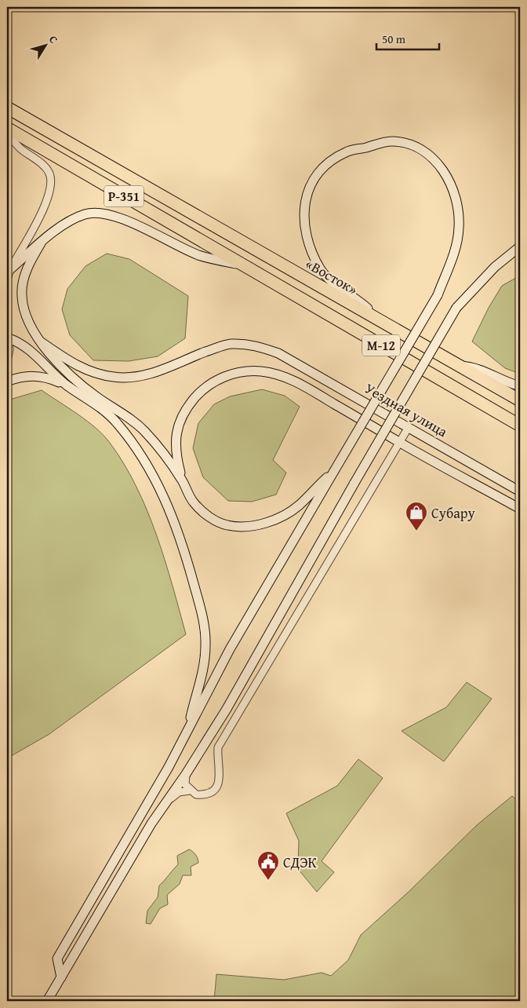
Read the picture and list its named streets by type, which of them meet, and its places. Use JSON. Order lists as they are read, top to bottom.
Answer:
{
  "streets": {
    "highway": ["Р-351", "«Восток»", "М-12"],
    "street": ["Уездная улица"]
  },
  "crossings": [
    ["Р-351", "«Восток»"],
    ["Р-351", "М-12"]
  ],
  "places": {
    "shop": ["Субару"],
    "public building": ["СДЭК"]
  },
  "scale_bar": "50 m",
  "north": "top right"
}
